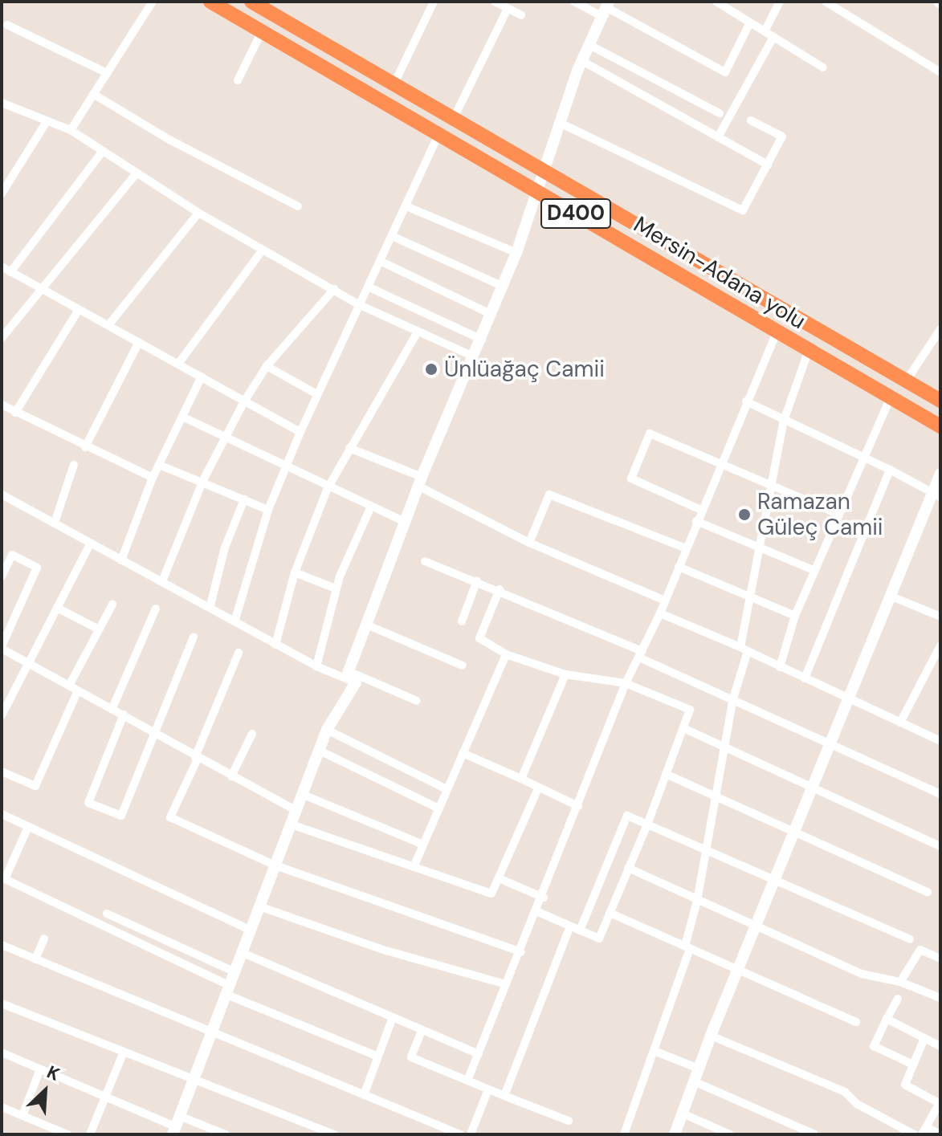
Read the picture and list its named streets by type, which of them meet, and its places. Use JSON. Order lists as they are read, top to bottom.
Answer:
{
  "streets": {
    "highway": ["D400", "Mersin-Adana yolu"]
  },
  "places": ["Ünlüağaç Camii", "Ramazan Güleç Camii"],
  "north": "top right"
}
